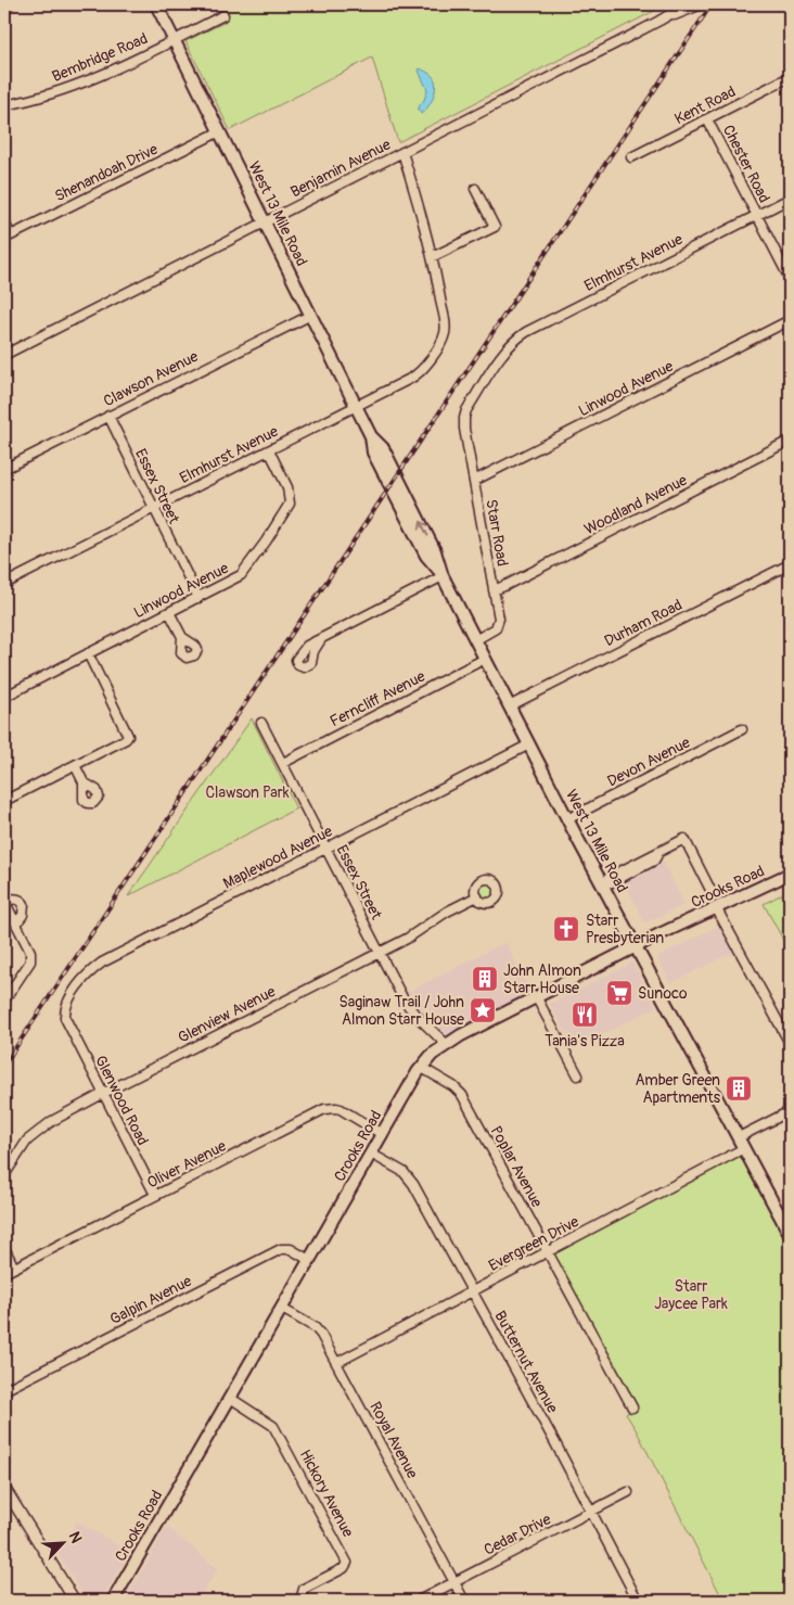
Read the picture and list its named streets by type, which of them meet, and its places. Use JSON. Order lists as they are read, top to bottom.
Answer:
{
  "streets": {
    "main road": ["West 13 Mile Road", "Crooks Road"],
    "street": [
      "Bembridge Road",
      "Kent Road",
      "Chester Road",
      "Benjamin Avenue",
      "Shenandoah Drive",
      "Elmhurst Avenue",
      "Clawson Avenue",
      "Linwood Avenue",
      "Essex Street",
      "Woodland Avenue",
      "Starr Road",
      "Durham Road",
      "Ferncliff Avenue",
      "Devon Avenue",
      "Maplewood Avenue",
      "Glenview Avenue",
      "Glenwood Road",
      "Oliver Avenue",
      "Poplar Avenue",
      "Evergreen Drive",
      "Galpin Avenue",
      "Butternut Avenue",
      "Royal Avenue",
      "Hickory Avenue",
      "Cedar Drive"
    ]
  },
  "crossings": [
    ["Bembridge Road", "West 13 Mile Road"],
    ["Kent Road", "Chester Road"],
    ["Chester Road", "Elmhurst Avenue"],
    ["Benjamin Avenue", "West 13 Mile Road"],
    ["Shenandoah Drive", "West 13 Mile Road"],
    ["West 13 Mile Road", "Elmhurst Avenue"],
    ["West 13 Mile Road", "Clawson Avenue"],
    ["West 13 Mile Road", "Starr Road"],
    ["West 13 Mile Road", "Durham Road"],
    ["West 13 Mile Road", "Ferncliff Avenue"],
    ["West 13 Mile Road", "Devon Avenue"],
    ["West 13 Mile Road", "Maplewood Avenue"],
    ["West 13 Mile Road", "Crooks Road"],
    ["West 13 Mile Road", "Evergreen Drive"],
    ["Elmhurst Avenue", "Linwood Avenue"],
    ["Elmhurst Avenue", "Essex Street"],
    ["Elmhurst Avenue", "Starr Road"],
    ["Clawson Avenue", "Essex Street"],
    ["Linwood Avenue", "Essex Street"],
    ["Linwood Avenue", "Starr Road"],
    ["Essex Street", "Ferncliff Avenue"],
    ["Essex Street", "Maplewood Avenue"],
    ["Essex Street", "Crooks Road"],
    ["Essex Street", "Glenview Avenue"],
    ["Woodland Avenue", "Starr Road"],
    ["Maplewood Avenue", "Glenwood Road"],
    ["Crooks Road", "Oliver Avenue"],
    ["Crooks Road", "Poplar Avenue"],
    ["Crooks Road", "Galpin Avenue"],
    ["Crooks Road", "Butternut Avenue"],
    ["Crooks Road", "Royal Avenue"],
    ["Crooks Road", "Hickory Avenue"],
    ["Glenview Avenue", "Glenwood Road"],
    ["Glenwood Road", "Oliver Avenue"],
    ["Poplar Avenue", "Evergreen Drive"],
    ["Evergreen Drive", "Butternut Avenue"],
    ["Evergreen Drive", "Royal Avenue"],
    ["Butternut Avenue", "Cedar Drive"],
    ["Royal Avenue", "Cedar Drive"]
  ],
  "parks": ["Clawson Park", "Starr Jaycee Park"],
  "places": {
    "church": ["Starr Presbyterian"],
    "building": ["John Almon Starr House", "Amber Green Apartments"],
    "supermarket": ["Sunoco"],
    "place": ["Saginaw Trail / John Almon Starr House"],
    "restaurant": ["Tania's Pizza"]
  },
  "north": "top right"
}
